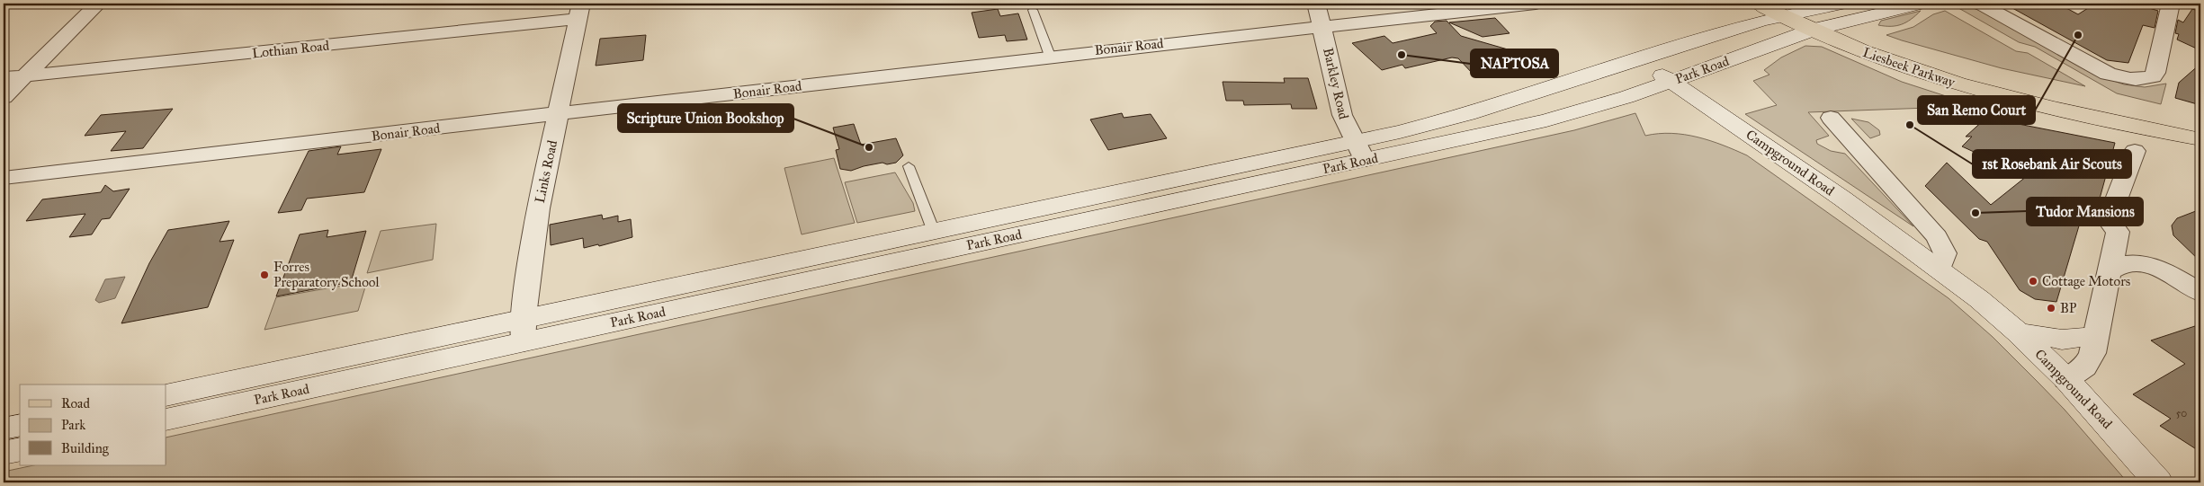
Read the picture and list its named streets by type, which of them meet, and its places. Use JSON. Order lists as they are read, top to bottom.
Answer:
{
  "streets": {
    "main road": ["Liesbeek Parkway", "Park Road", "Campground Road"],
    "street": [
      "Bonair Road",
      "Lothian Road",
      "Barkley Road",
      "Links Road"
    ]
  },
  "crossings": [
    ["Bonair Road", "Barkley Road"],
    ["Bonair Road", "Links Road"],
    ["Lothian Road", "Links Road"],
    ["Liesbeek Parkway", "Park Road"],
    ["Park Road", "Barkley Road"],
    ["Park Road", "Campground Road"],
    ["Park Road", "Links Road"]
  ],
  "places": [
    "San Remo Court",
    "NAPTOSA",
    "1st Rosebank Air Scouts",
    "Scripture Union Bookshop",
    "Tudor Mansions",
    "Forres Preparatory School",
    "Cottage Motors",
    "BP"
  ],
  "house_numbers": ["50"],
  "legend": ["Road", "Park", "Building"]
}
